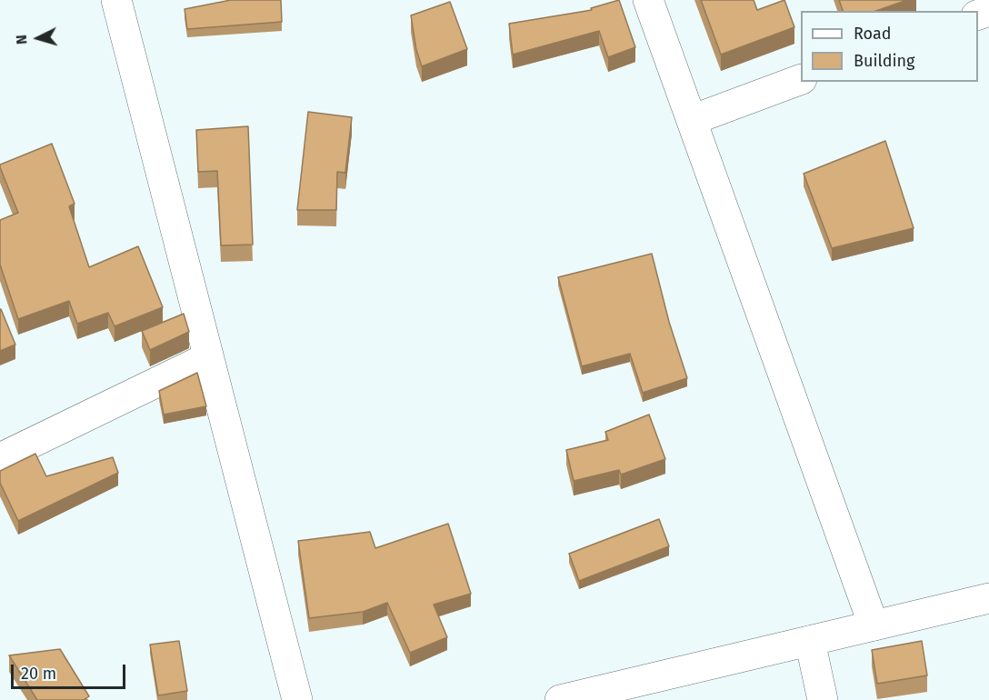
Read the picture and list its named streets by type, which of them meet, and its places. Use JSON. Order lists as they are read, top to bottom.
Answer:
{
  "legend": ["Road", "Building"],
  "scale_bar": "20 m",
  "north": "left"
}
